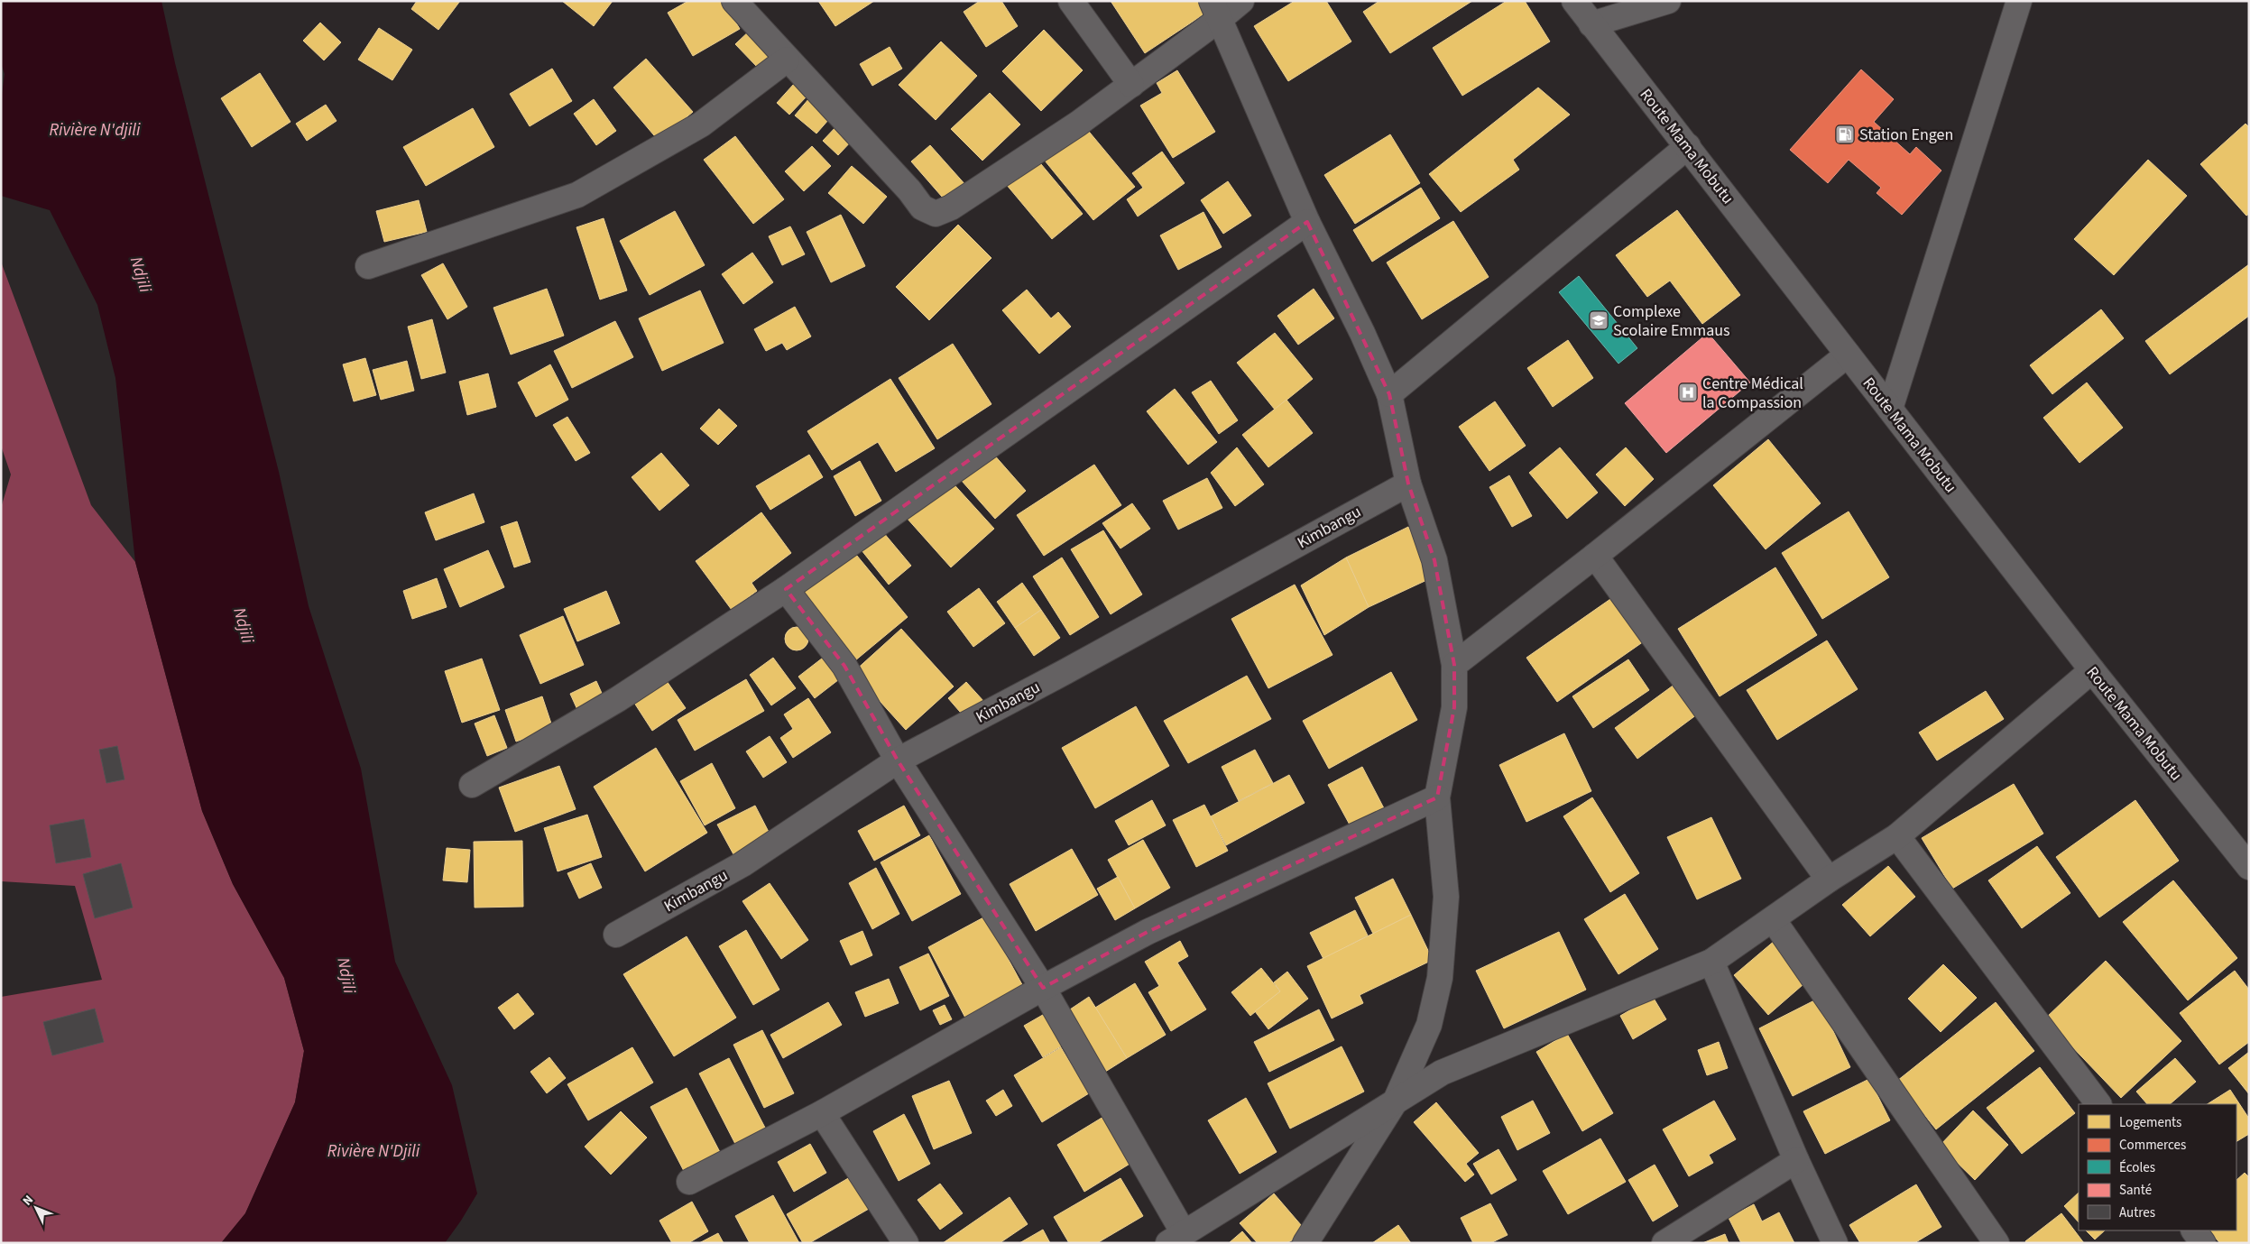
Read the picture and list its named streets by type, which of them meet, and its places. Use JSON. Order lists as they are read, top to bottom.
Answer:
{
  "streets": {
    "street": ["Route Mama Mobutu", "Kimbangu"]
  },
  "water": ["Rivière N'djili", "Ndjili", "Rivière N'Djili"],
  "places": {
    "fuel station": ["Station Engen"],
    "school or university": ["Complexe Scolaire Emmaus"],
    "hospital": ["Centre Médical la Compassion"]
  },
  "legend": [
    "Logements",
    "Commerces",
    "Écoles",
    "Santé",
    "Autres"
  ],
  "north": "top left"
}
